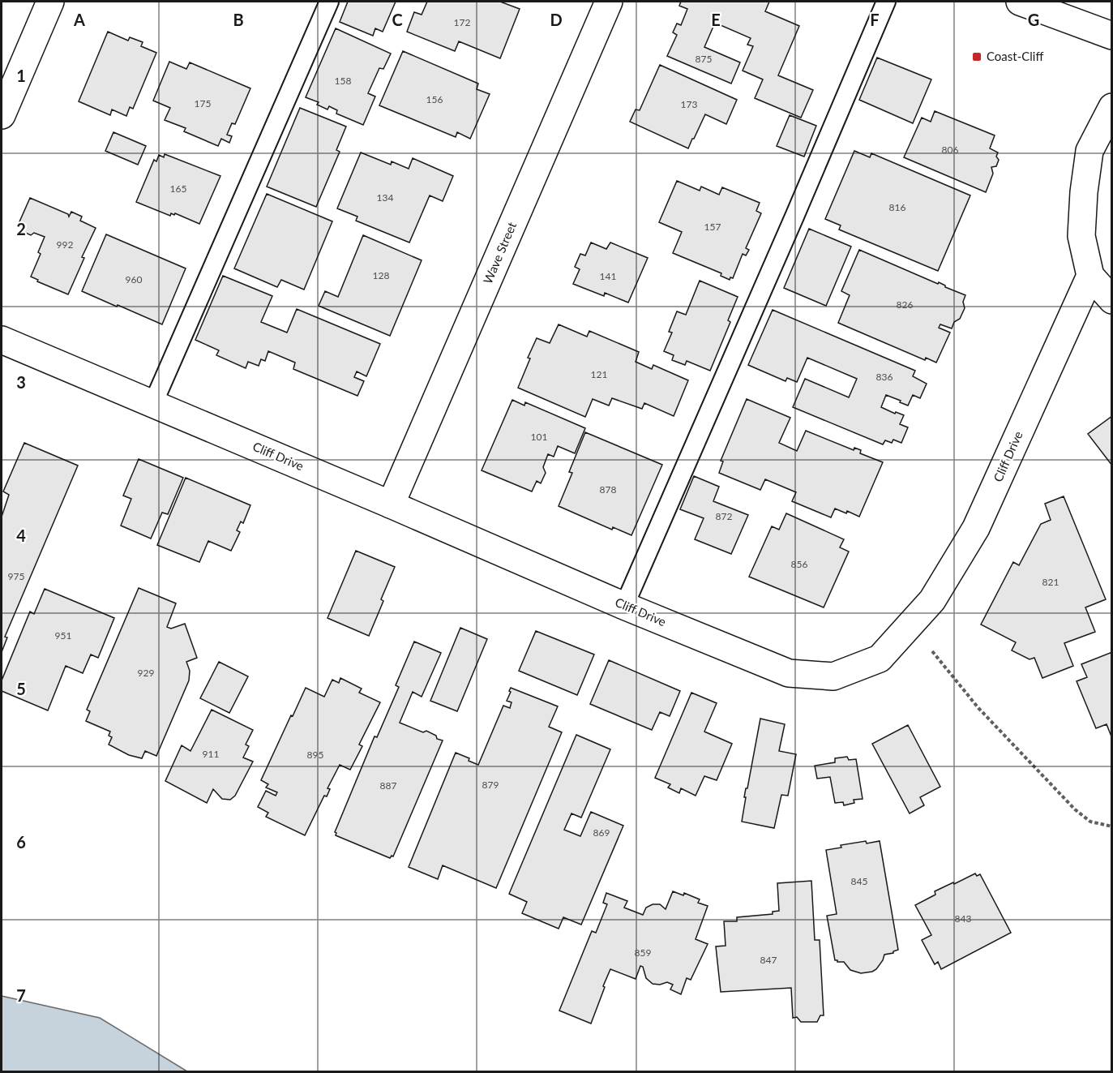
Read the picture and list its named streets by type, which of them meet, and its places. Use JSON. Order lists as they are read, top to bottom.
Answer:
{
  "streets": {
    "main road": ["Wave Street", "Cliff Drive"]
  },
  "crossings": [
    ["Wave Street", "Cliff Drive"]
  ],
  "places": {
    "transit": ["Coast-Cliff"]
  },
  "house_numbers": [
    "172",
    "875",
    "158",
    "156",
    "175",
    "173",
    "806",
    "165",
    "134",
    "816",
    "157",
    "992",
    "128",
    "141",
    "960",
    "826",
    "121",
    "836",
    "101",
    "878",
    "872",
    "856",
    "975",
    "821",
    "951",
    "929",
    "911",
    "895",
    "879",
    "887",
    "869",
    "845",
    "843",
    "859",
    "847"
  ],
  "grid": {
    "columns": [
      "A",
      "B",
      "C",
      "D",
      "E",
      "F",
      "G"
    ],
    "rows": [
      "1",
      "2",
      "3",
      "4",
      "5",
      "6",
      "7"
    ]
  }
}
